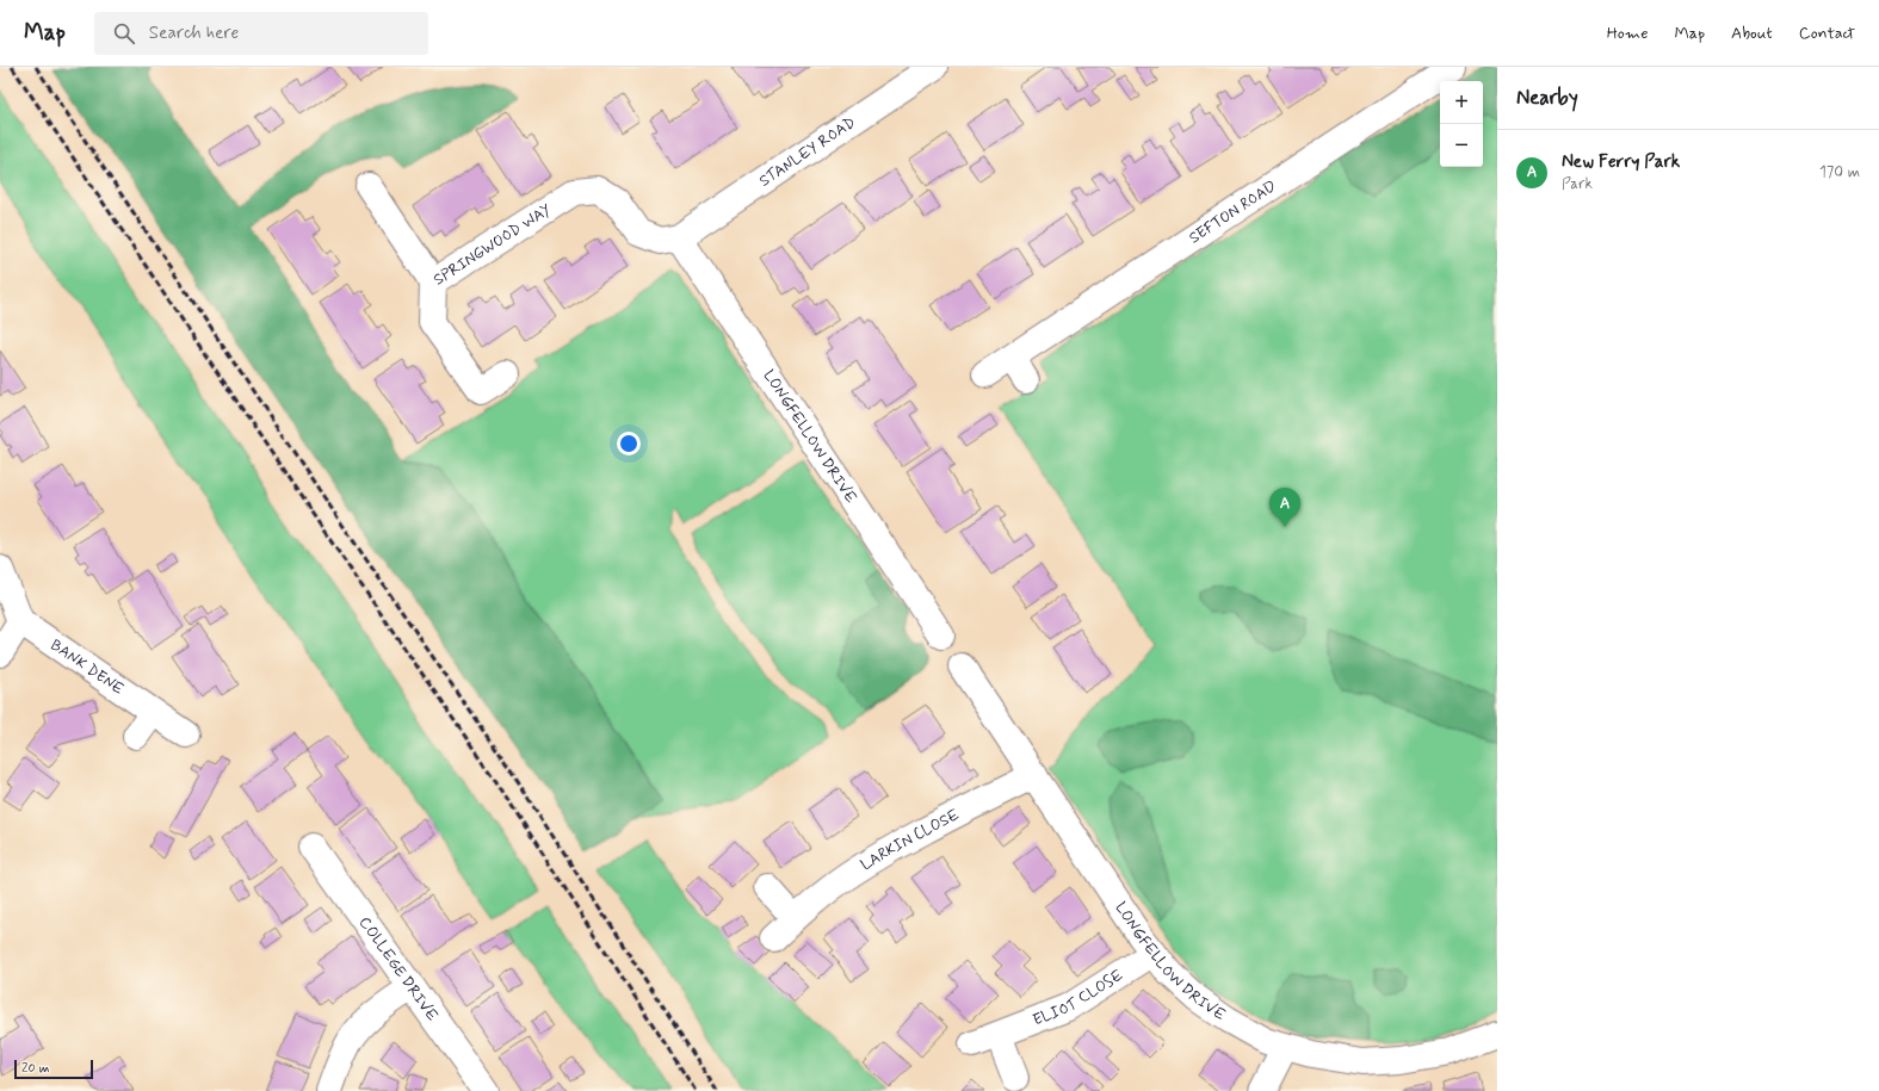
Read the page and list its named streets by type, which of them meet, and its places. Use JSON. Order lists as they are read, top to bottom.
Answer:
{
  "streets": {
    "street": [
      "STANLEY ROAD",
      "SEFTON ROAD",
      "SPRINGWOOD WAY",
      "LONGFELLOW DRIVE",
      "BANK DENE",
      "LARKIN CLOSE",
      "COLLEGE DRIVE",
      "ELIOT CLOSE"
    ]
  },
  "crossings": [
    ["STANLEY ROAD", "SPRINGWOOD WAY"],
    ["STANLEY ROAD", "LONGFELLOW DRIVE"],
    ["SPRINGWOOD WAY", "LONGFELLOW DRIVE"],
    ["LONGFELLOW DRIVE", "LARKIN CLOSE"],
    ["LONGFELLOW DRIVE", "ELIOT CLOSE"]
  ],
  "scale_bar": "20 m",
  "page": {
    "header": "Map",
    "search": "Search here",
    "nav": [
      "Home",
      "Map",
      "About",
      "Contact"
    ],
    "heading": "Nearby",
    "map_buttons": ["+", "−"],
    "list": [
      {
        "mark": "A",
        "name": "New Ferry Park",
        "note": "Park",
        "value": "170 m"
      }
    ],
    "pins": "A",
    "scale": "20 m"
  }
}
